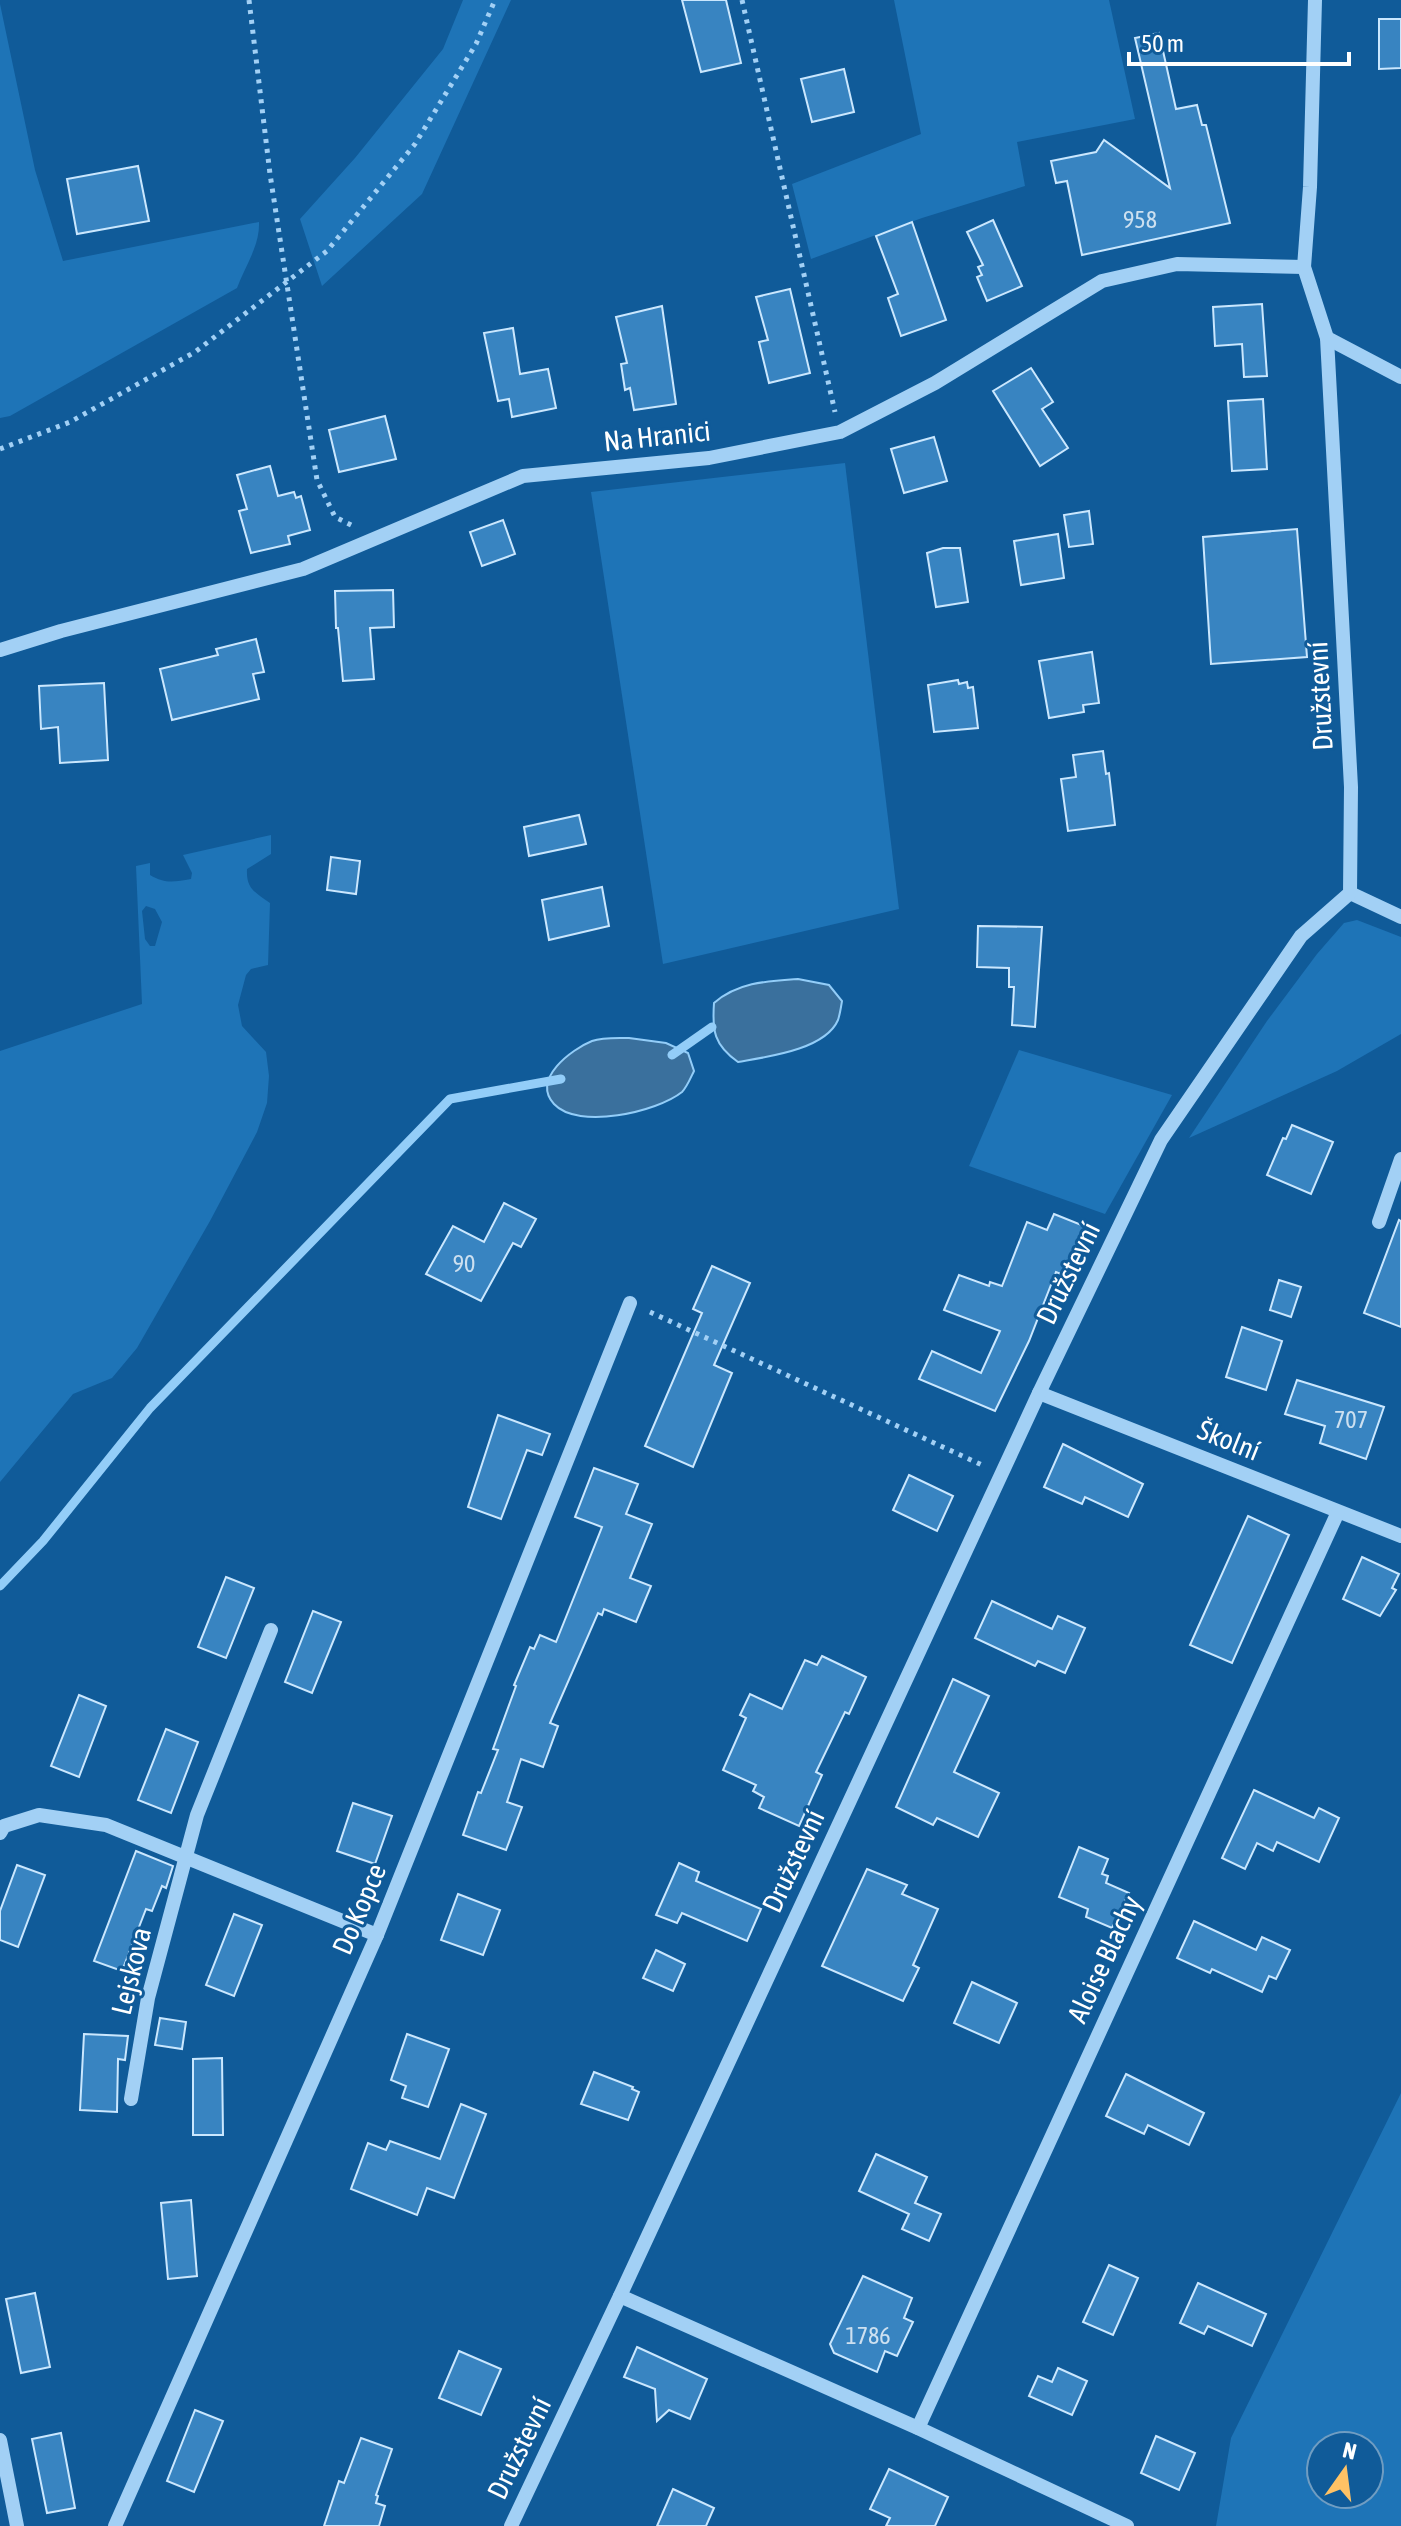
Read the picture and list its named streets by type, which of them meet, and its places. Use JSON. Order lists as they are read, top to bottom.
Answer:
{
  "streets": {
    "street": [
      "Na Hranici",
      "Družstevní",
      "Školní",
      "Do Kopce",
      "Aloise Blachy",
      "Lejskova"
    ]
  },
  "crossings": [
    ["Na Hranici", "Družstevní"],
    ["Družstevní", "Školní"],
    ["Školní", "Aloise Blachy"]
  ],
  "house_numbers": [
    "958",
    "90",
    "707",
    "1786"
  ],
  "scale_bar": "50 m",
  "north": "top"
}
